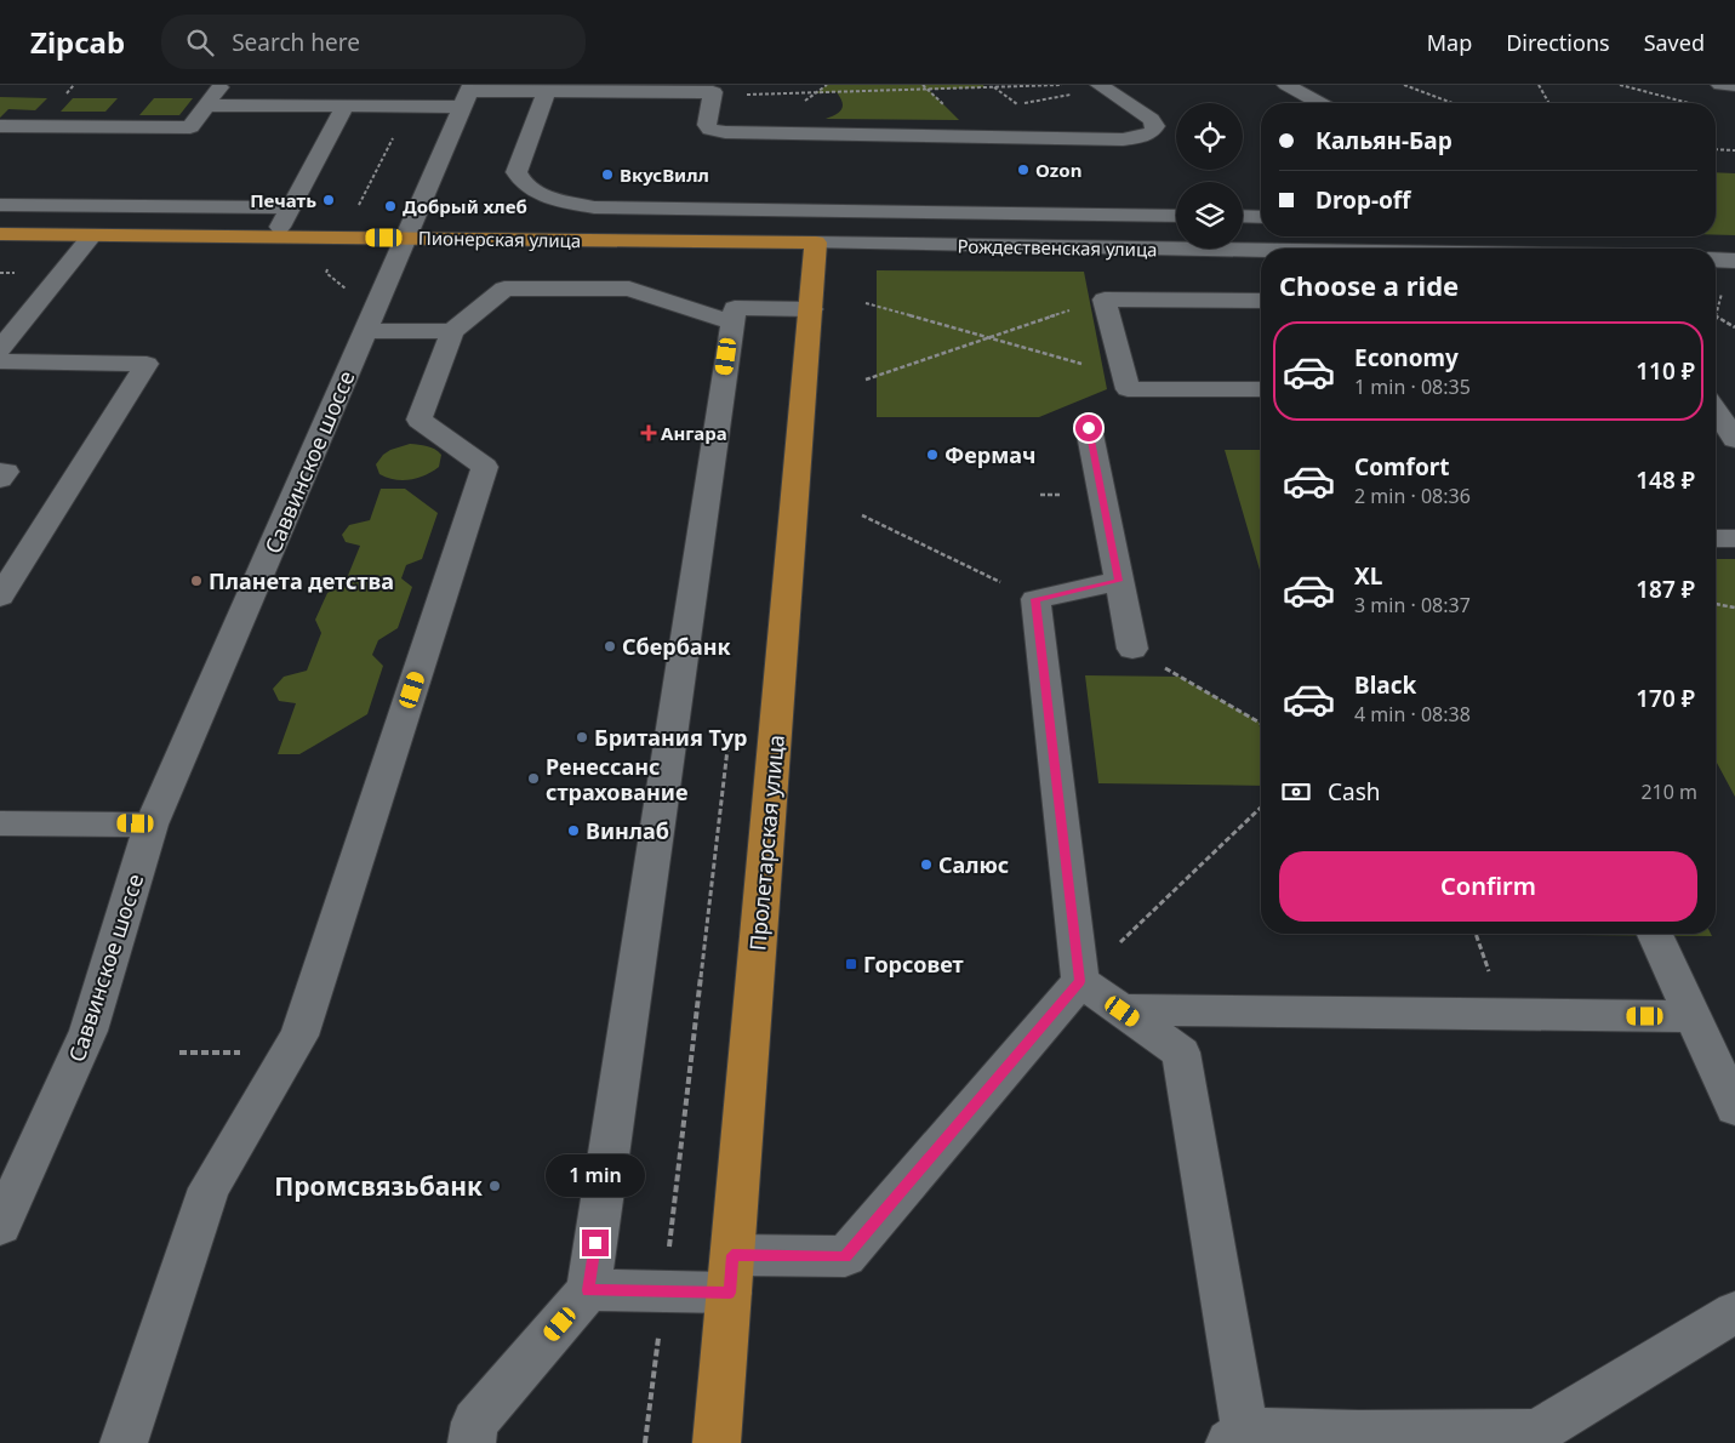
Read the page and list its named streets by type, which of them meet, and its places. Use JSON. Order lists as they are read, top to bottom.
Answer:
{
  "streets": {
    "main road": ["Пионерская улица", "Пролетарская улица"],
    "street": ["Рождественская улица", "Саввинское шоссе"]
  },
  "crossings": [
    ["Пионерская улица", "Рождественская улица"],
    ["Пионерская улица", "Саввинское шоссе"],
    ["Пионерская улица", "Пролетарская улица"],
    ["Рождественская улица", "Пролетарская улица"]
  ],
  "places": {
    "other": [
      "Ozon",
      "ВкусВилл",
      "Печать",
      "Добрый хлеб",
      "Фермач",
      "Планета детства",
      "Сбербанк",
      "Британия Тур",
      "Ренессанс страхование",
      "Винлаб",
      "Салюс",
      "Промсвязьбанк"
    ],
    "health": ["Ангара"],
    "transit": ["Горсовет"]
  },
  "page": {
    "header": "Zipcab",
    "search": "Search here",
    "nav": ["Map", "Directions", "Saved"],
    "banner": ["Кальян-Бар", "Drop-off"],
    "heading": "Choose a ride",
    "list": [
      {
        "name": "Economy",
        "note": "1 min · 08:35",
        "value": "110 ₽"
      },
      {
        "name": "Comfort",
        "note": "2 min · 08:36",
        "value": "148 ₽"
      },
      {
        "name": "XL",
        "note": "3 min · 08:37",
        "value": "187 ₽"
      },
      {
        "name": "Black",
        "note": "4 min · 08:38",
        "value": "170 ₽"
      }
    ],
    "pay": ["Cash", "210 m"],
    "buttons": "Confirm",
    "bubble": "1 min"
  }
}
